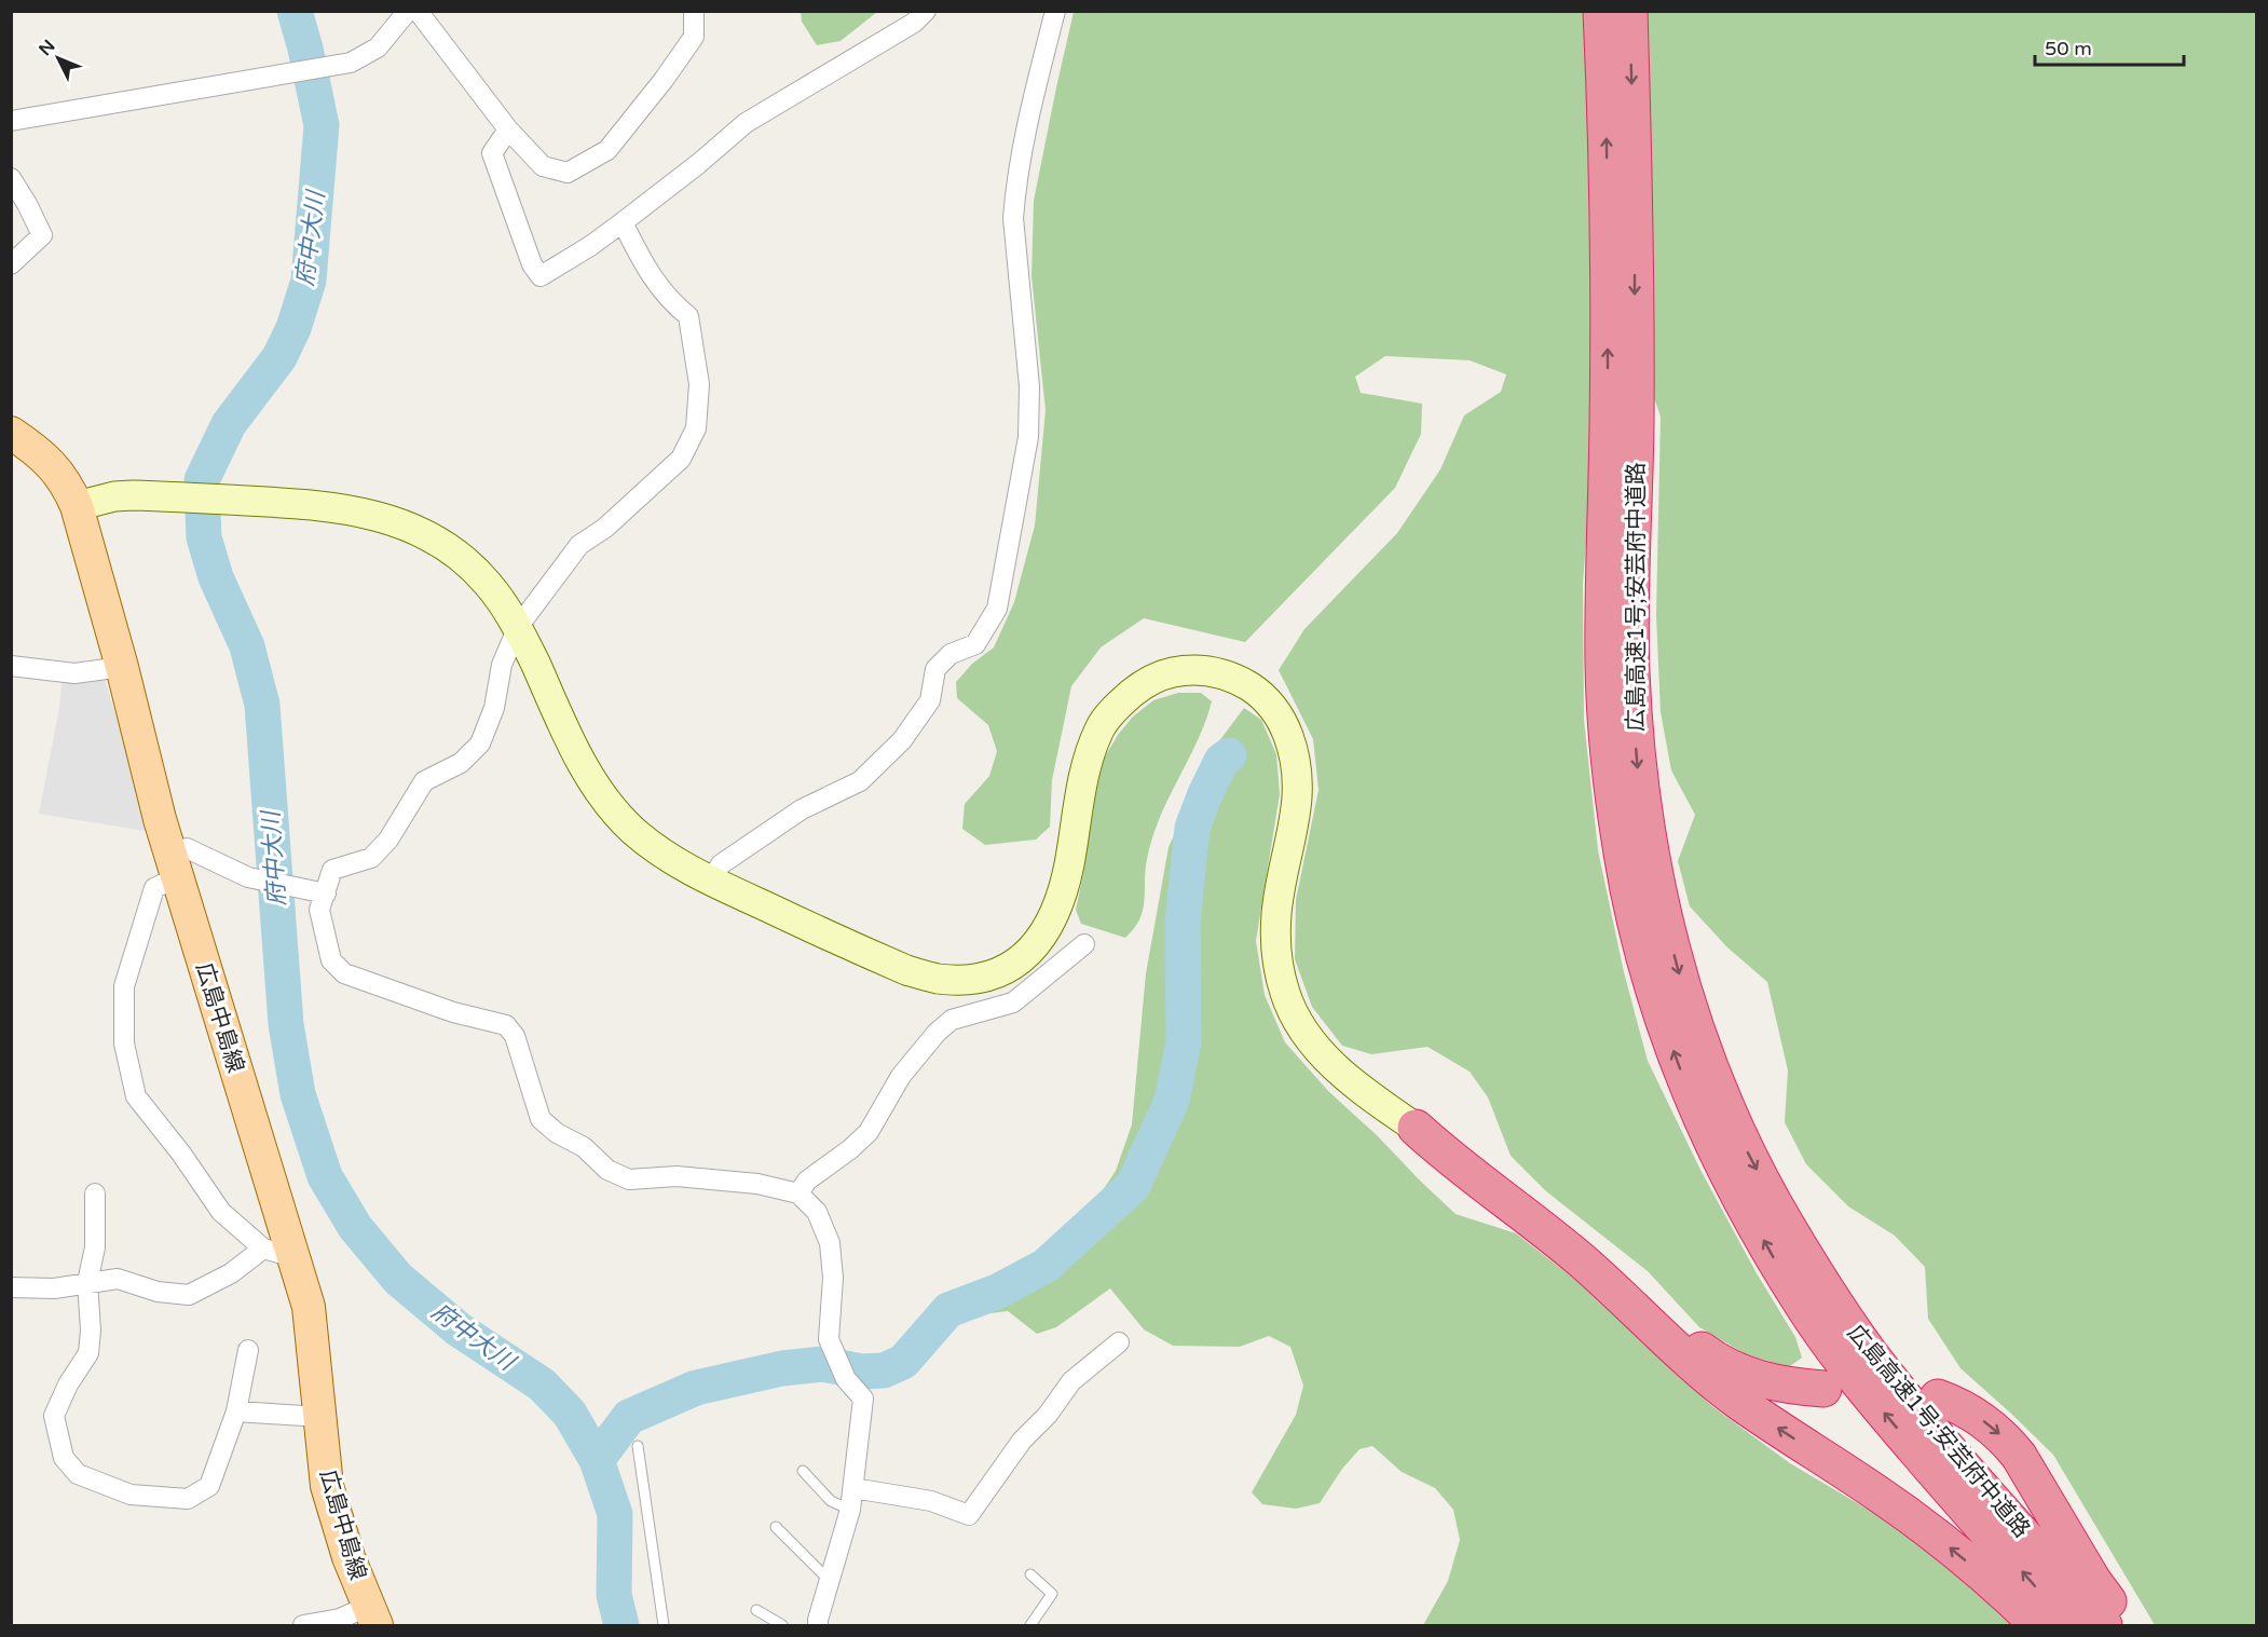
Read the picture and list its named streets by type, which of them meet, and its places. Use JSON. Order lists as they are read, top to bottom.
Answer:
{
  "streets": {
    "highway": ["広島高速1号;安芸府中道路"],
    "main road": ["広島中島線"]
  },
  "water": ["府中大川"],
  "scale_bar": "50 m",
  "north": "top left"
}
